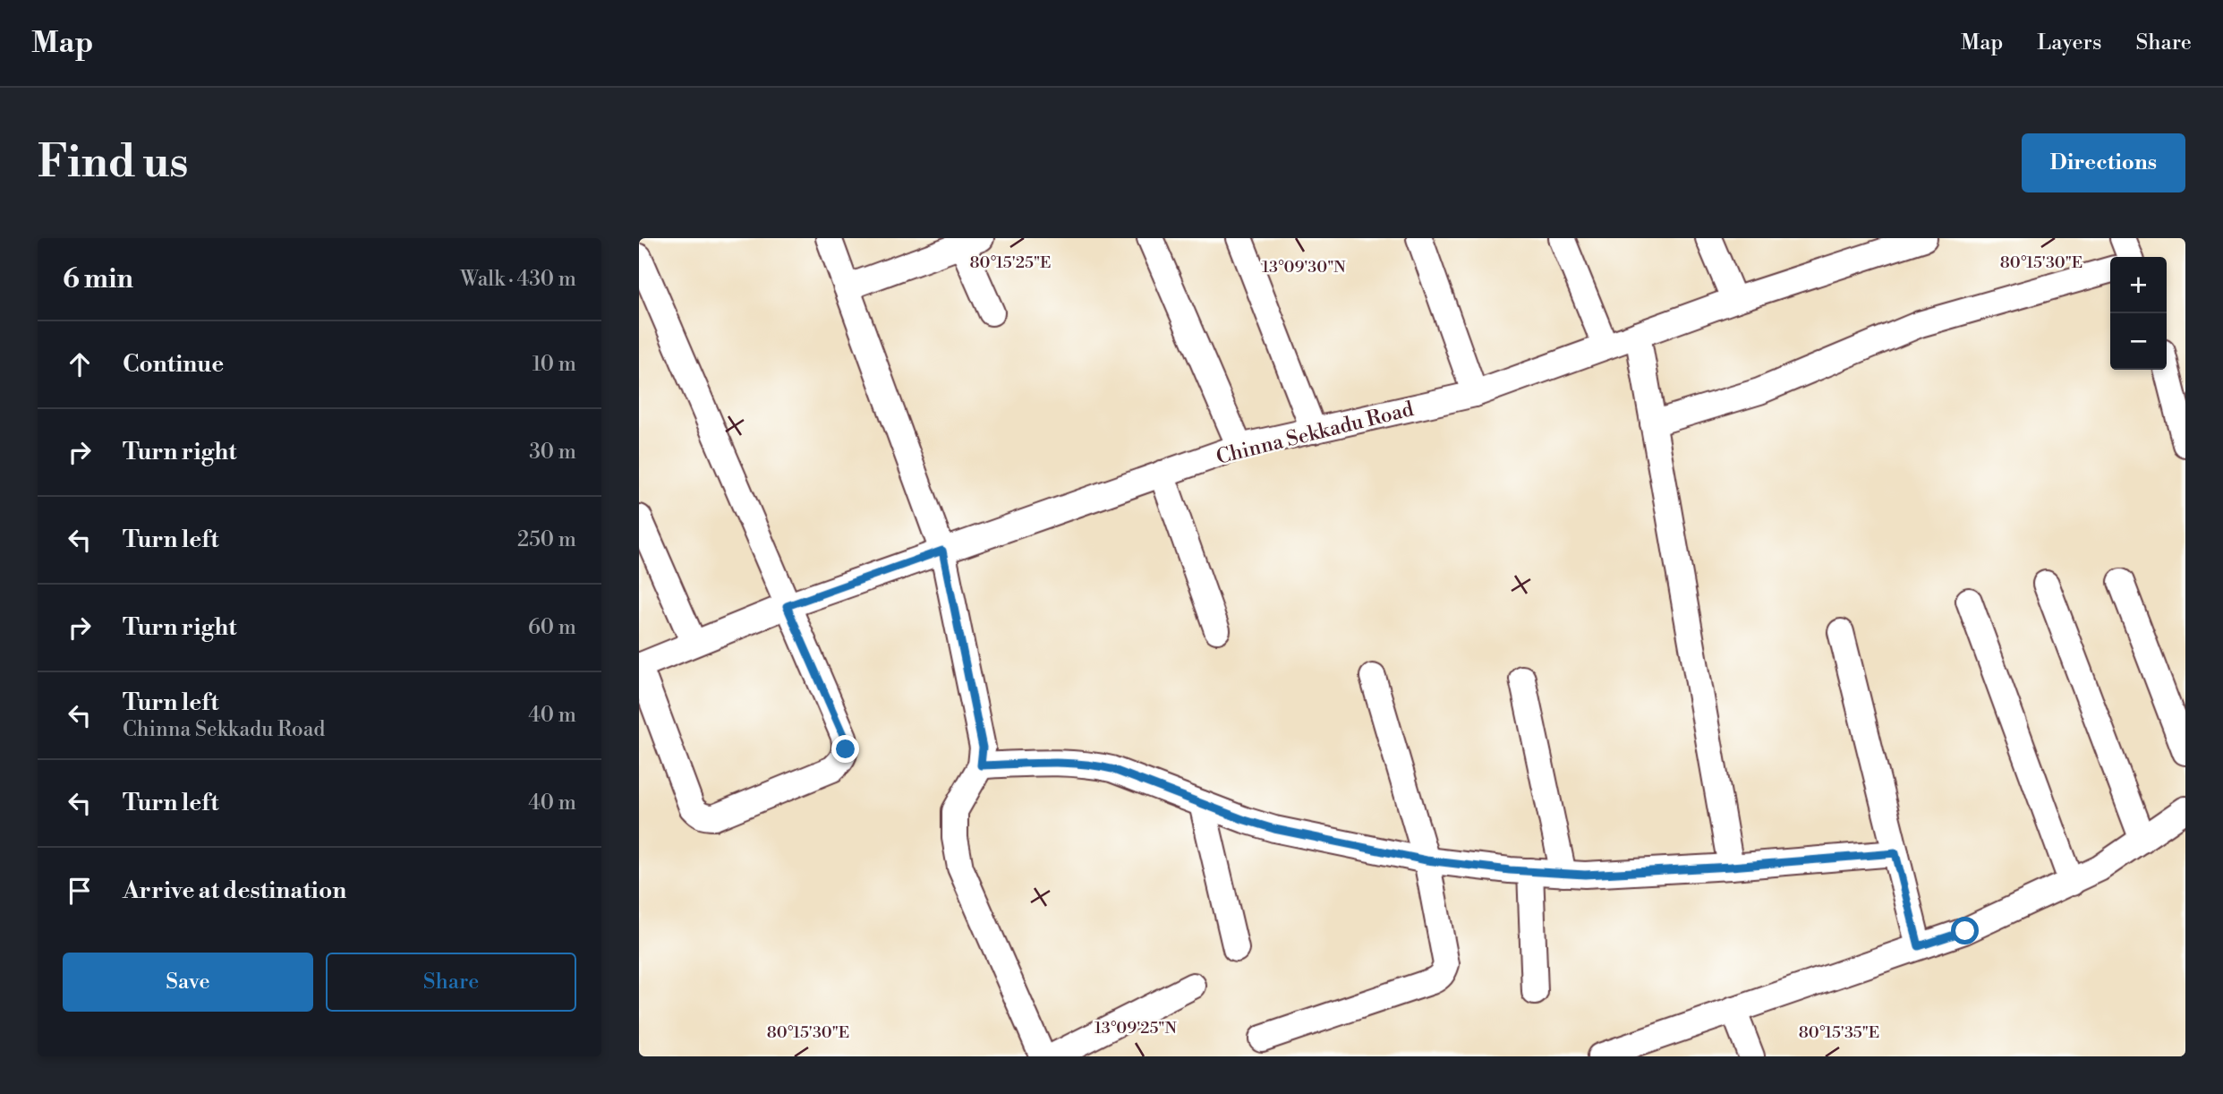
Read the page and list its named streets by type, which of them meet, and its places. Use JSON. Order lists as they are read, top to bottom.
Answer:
{
  "streets": {
    "street": ["Chinna Sekkadu Road"]
  },
  "page": {
    "header": "Map",
    "nav": ["Map", "Layers", "Share"],
    "buttons": [
      "Directions",
      ["Save", "Share"]
    ],
    "title": "Find us",
    "heading": ["6 min", "Walk · 430 m"],
    "map_buttons": ["+", "−"],
    "list": [
      ["Continue", "10 m"],
      ["Turn right", "30 m"],
      ["Turn left", "250 m"],
      ["Turn right", "60 m"],
      ["Turn left", "Chinna Sekkadu Road", "40 m"],
      ["Turn left", "40 m"],
      "Arrive at destination"
    ]
  },
  "coordinates": [
    "80°15'25\"E",
    "80°15'30\"E",
    "13°09'30\"N",
    "13°09'25\"N",
    "80°15'35\"E"
  ]
}
